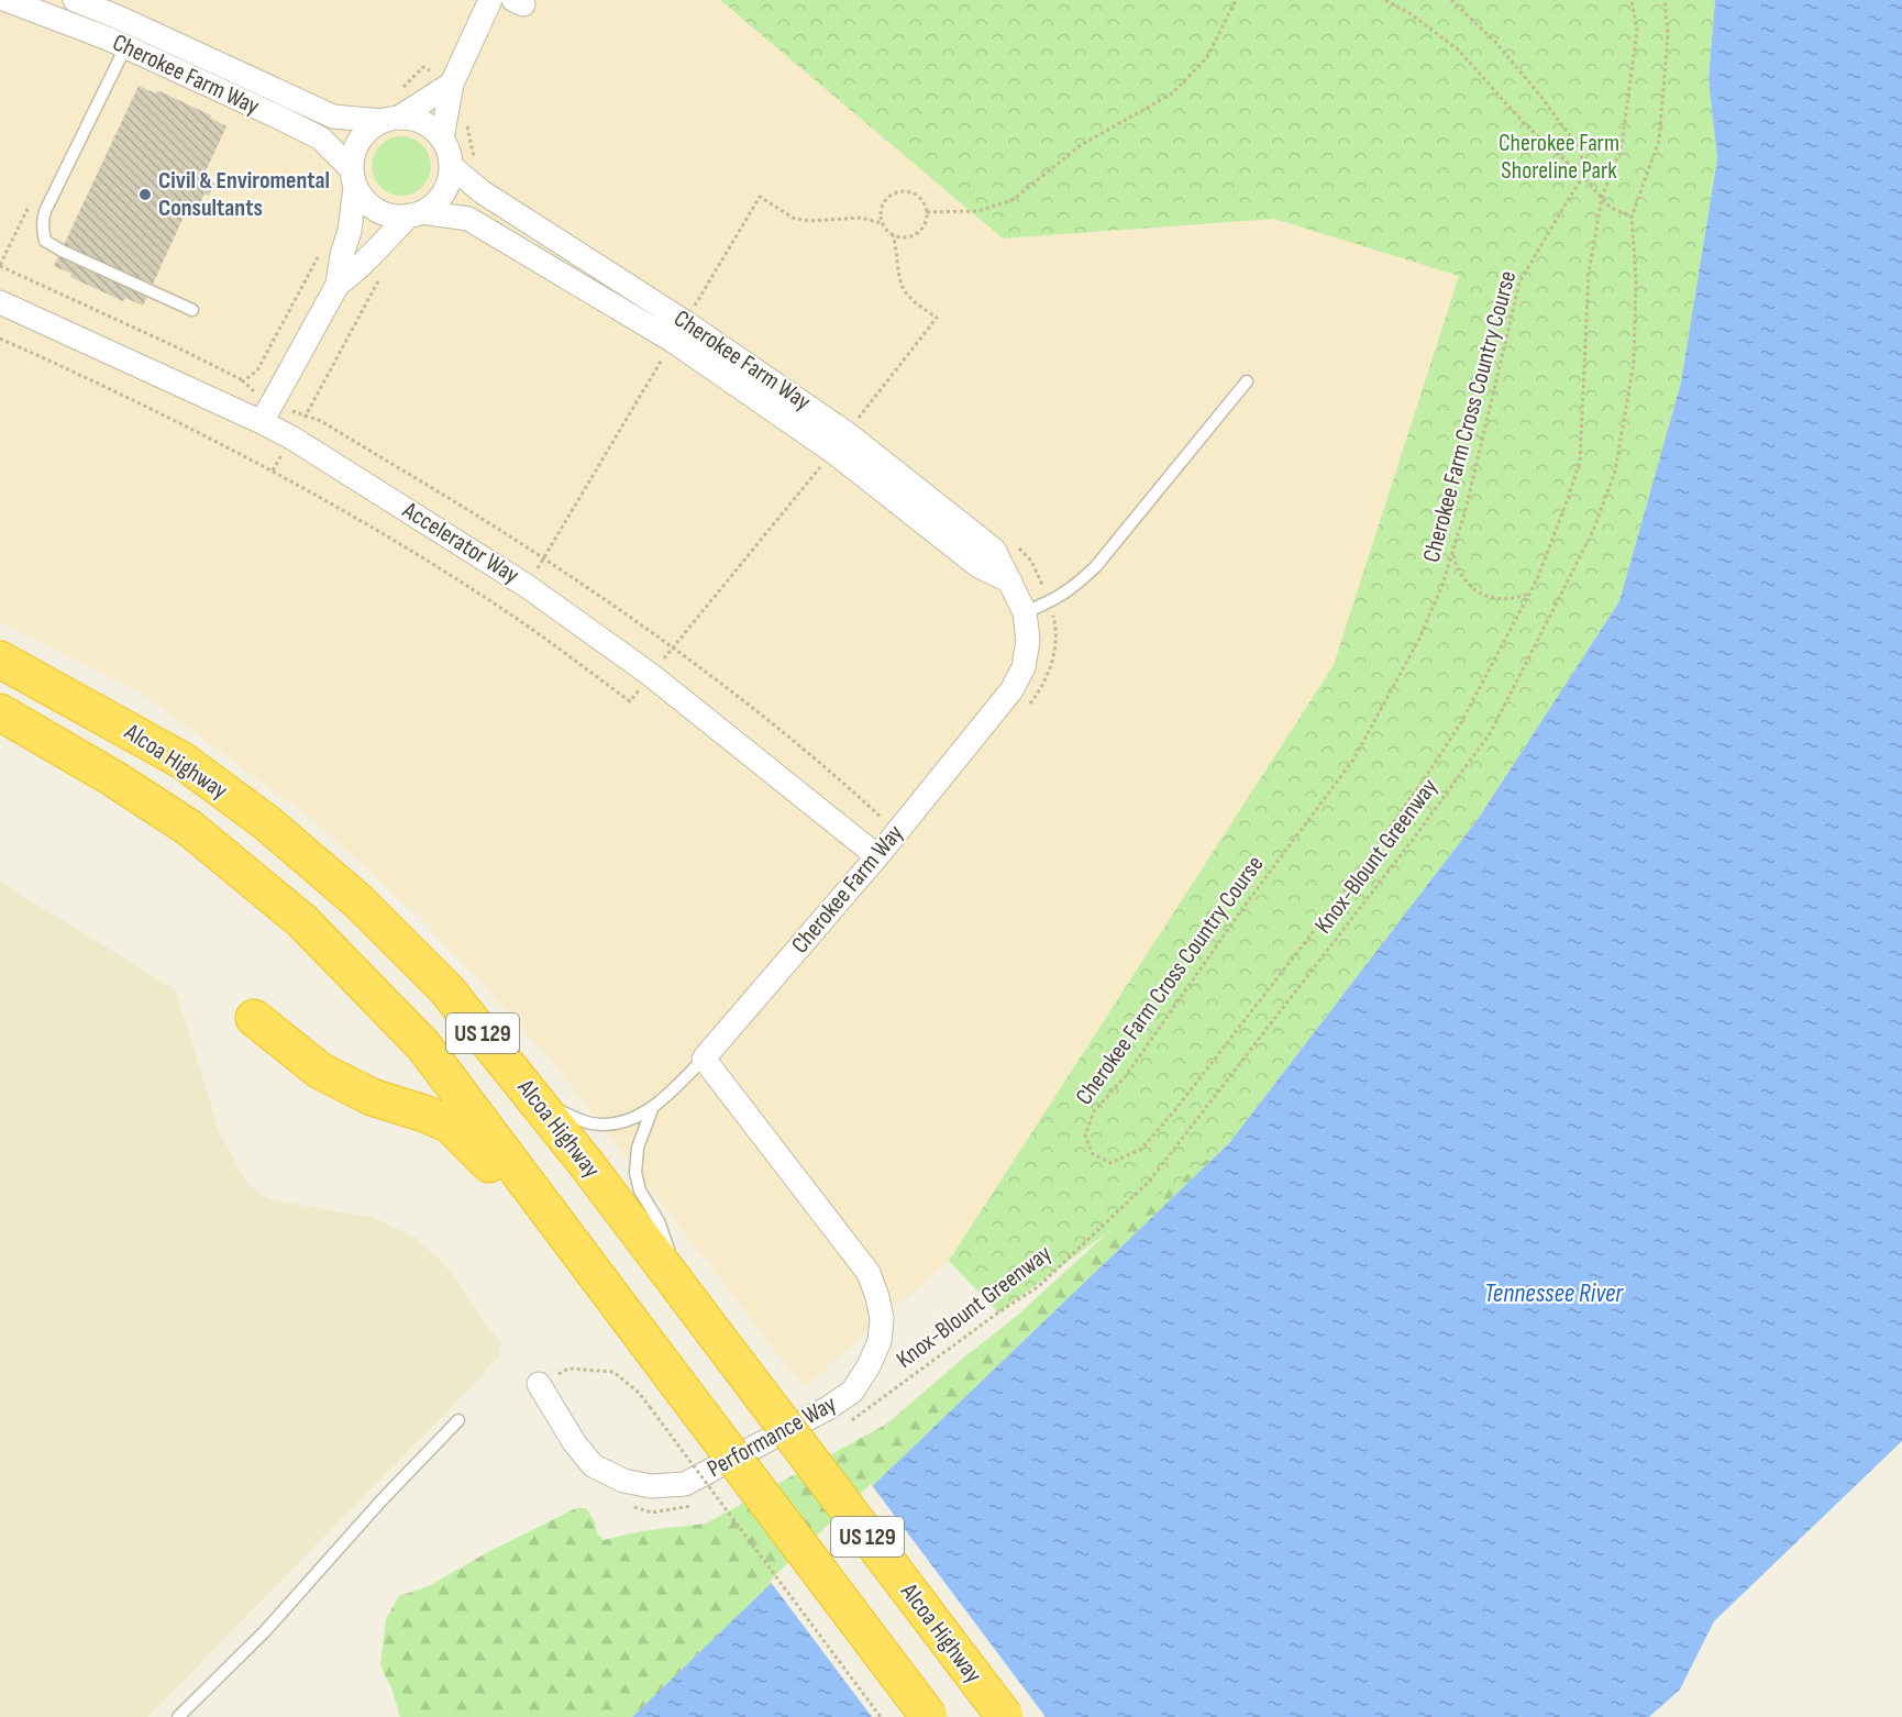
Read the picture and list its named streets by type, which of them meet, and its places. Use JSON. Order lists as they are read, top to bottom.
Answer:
{
  "streets": {
    "highway": ["Alcoa Highway", "US 129"],
    "street": ["Cherokee Farm Way", "Accelerator Way", "Performance Way"],
    "path": ["Cherokee Farm Cross Country Course", "Knox-Blount Greenway"]
  },
  "crossings": [
    ["Cherokee Farm Way", "Accelerator Way"],
    ["Cherokee Farm Way", "Alcoa Highway"],
    ["Cherokee Farm Way", "Performance Way"]
  ],
  "water": ["Tennessee River"],
  "parks": ["Cherokee Farm Shoreline Park"],
  "places": ["Civil & Enviromental Consultants"]
}
